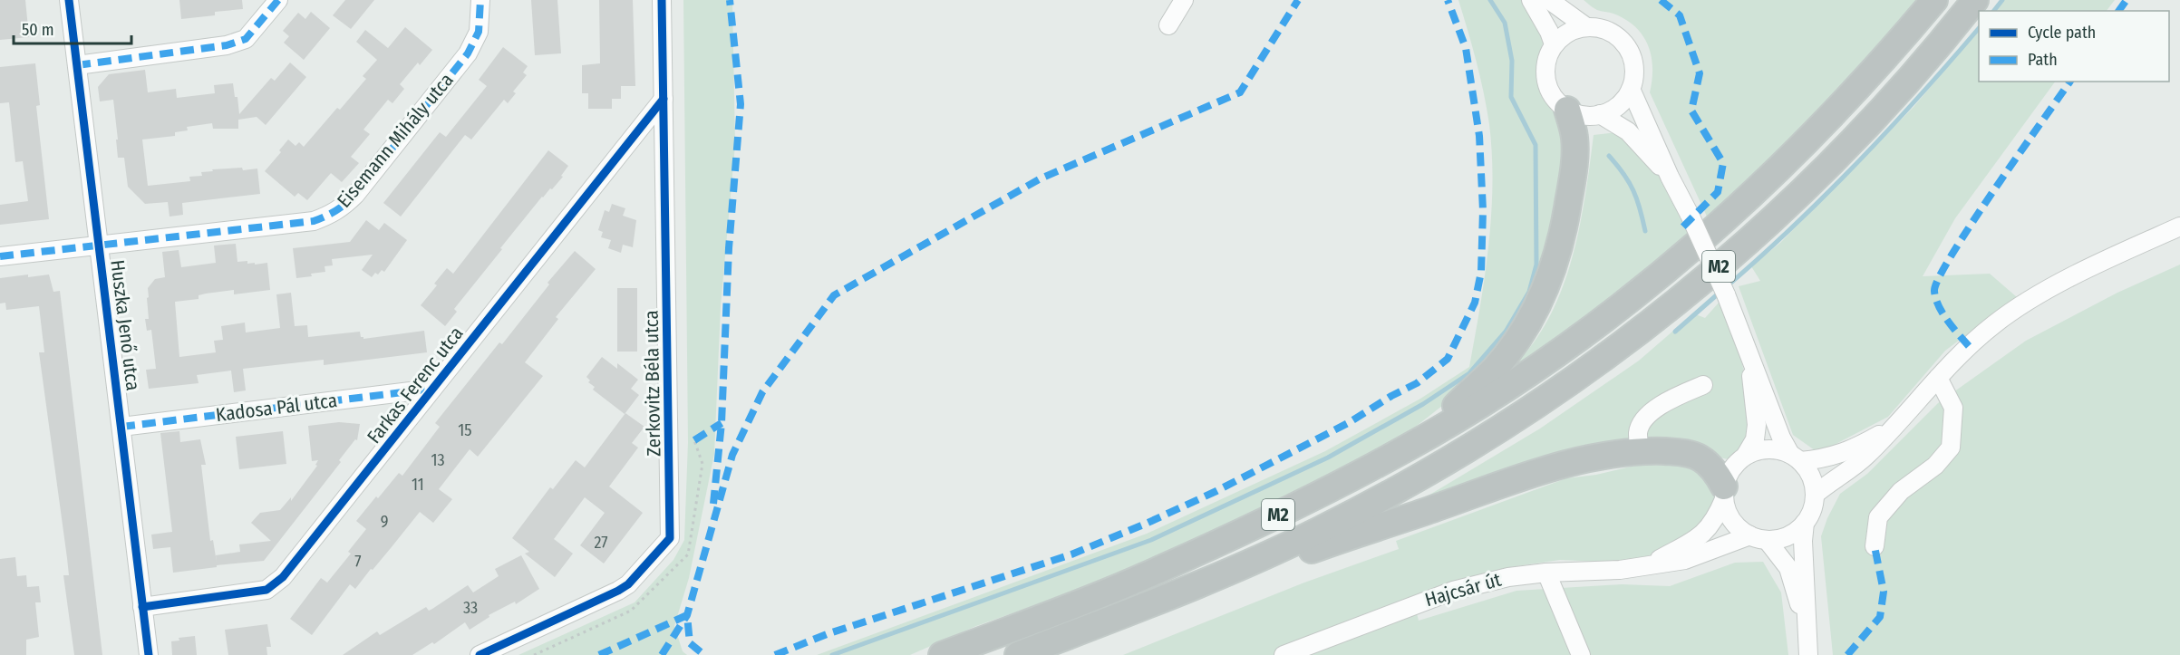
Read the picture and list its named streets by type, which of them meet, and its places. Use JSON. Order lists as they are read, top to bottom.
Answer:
{
  "streets": {
    "highway": ["M2"],
    "street": [
      "Eisemann Mihály utca",
      "Huszka Jenő utca",
      "Zerkovitz Béla utca",
      "Farkas Ferenc utca",
      "Kadosa Pál utca",
      "Hajcsár út"
    ]
  },
  "crossings": [
    ["Eisemann Mihály utca", "Huszka Jenő utca"],
    ["Huszka Jenő utca", "Farkas Ferenc utca"],
    ["Huszka Jenő utca", "Kadosa Pál utca"],
    ["Zerkovitz Béla utca", "Farkas Ferenc utca"],
    ["Farkas Ferenc utca", "Kadosa Pál utca"]
  ],
  "house_numbers": [
    "15",
    "13",
    "11",
    "9",
    "27",
    "7",
    "33"
  ],
  "legend": ["Cycle path", "Path"],
  "scale_bar": "50 m"
}
